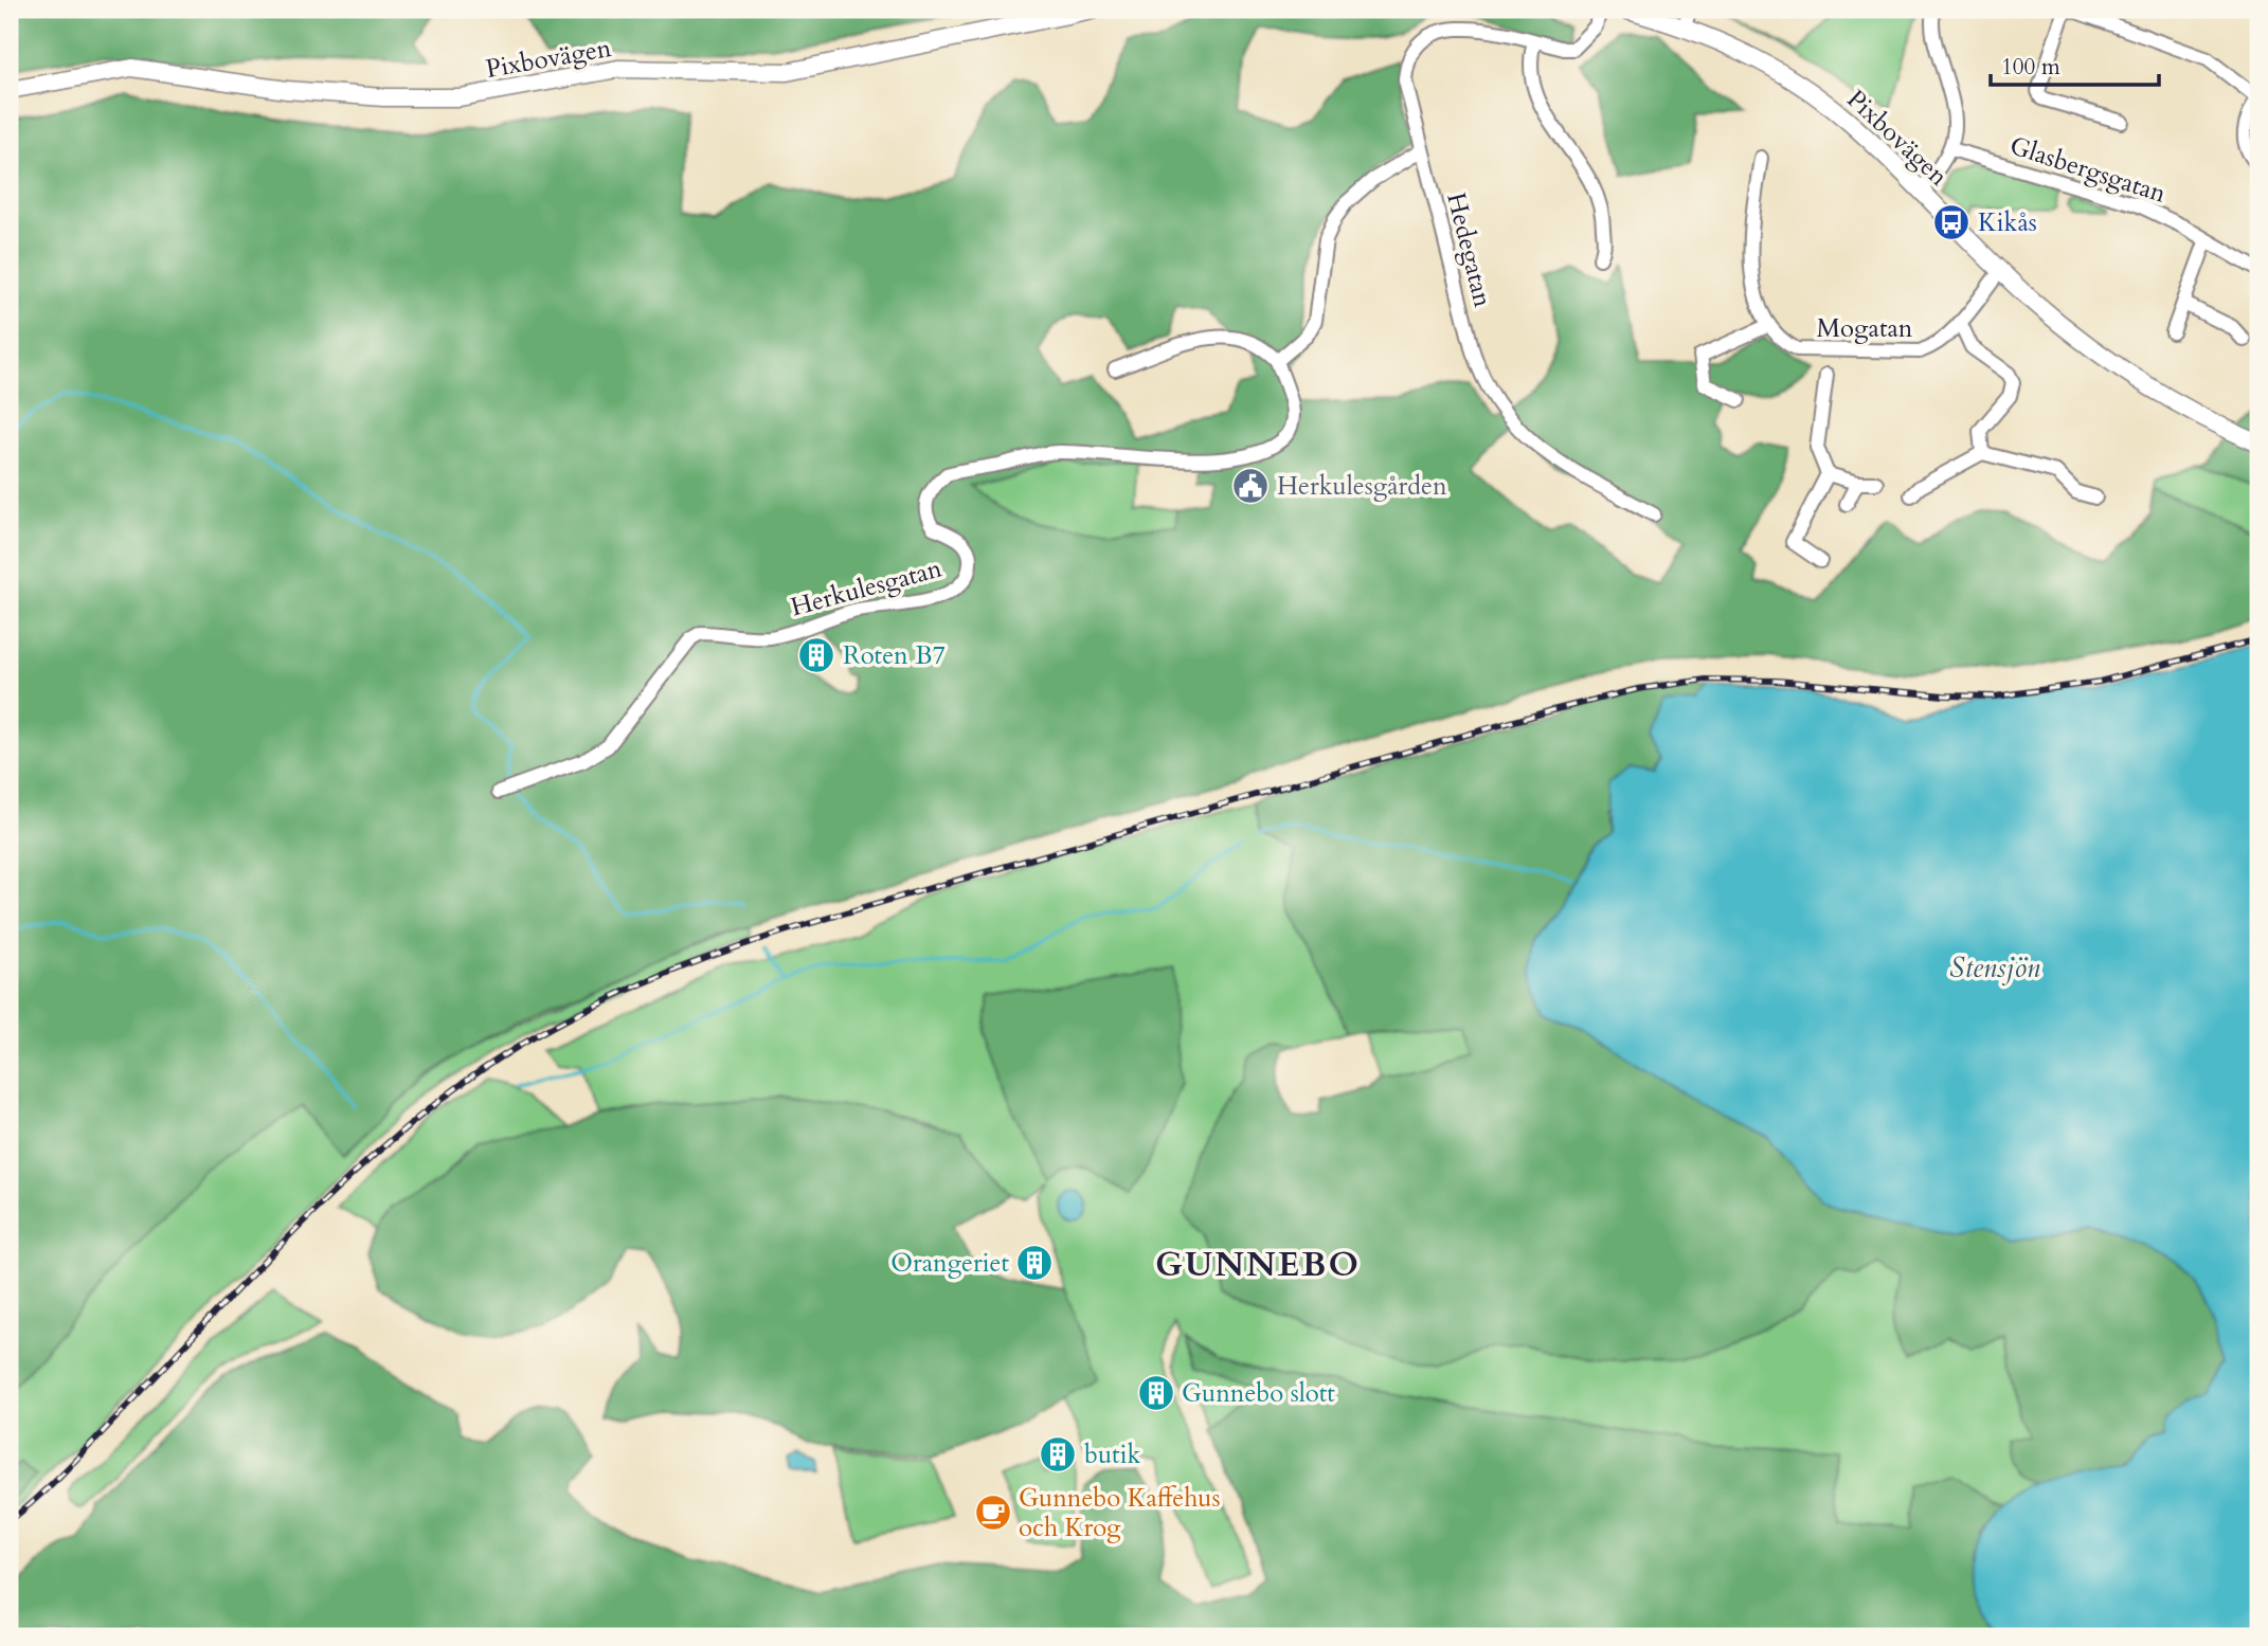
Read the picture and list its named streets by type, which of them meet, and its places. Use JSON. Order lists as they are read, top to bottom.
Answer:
{
  "streets": {
    "street": [
      "Pixbovägen",
      "Glasbergsgatan",
      "Hedegatan",
      "Mogatan",
      "Herkulesgatan"
    ]
  },
  "crossings": [
    ["Pixbovägen", "Mogatan"]
  ],
  "districts": ["GUNNEBO"],
  "water": ["Stensjön"],
  "places": {
    "bus stop": ["Kikås"],
    "public building": ["Herkulesgården"],
    "building": [
      "Roten B7",
      "Orangeriet",
      "Gunnebo slott",
      "butik"
    ],
    "cafe": ["Gunnebo Kaffehus och Krog"]
  },
  "scale_bar": "100 m"
}
